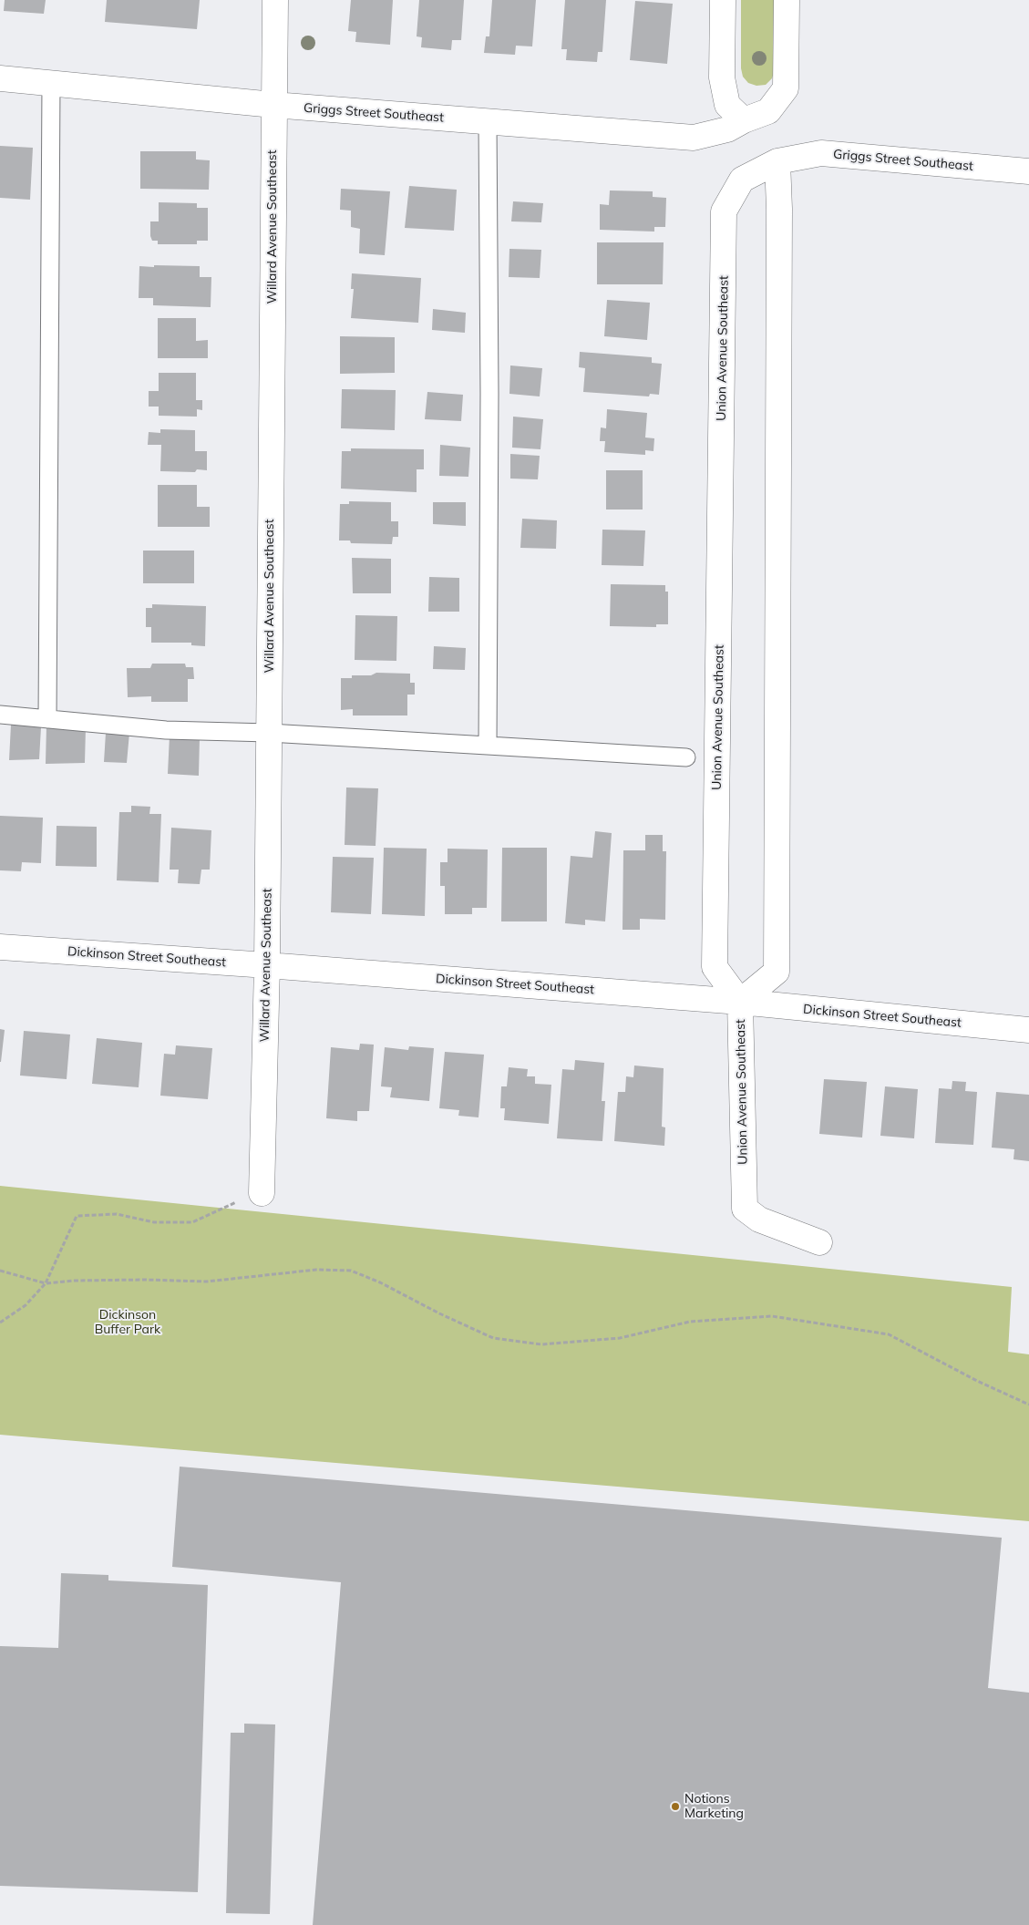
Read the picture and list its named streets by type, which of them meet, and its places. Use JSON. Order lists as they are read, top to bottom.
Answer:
{
  "streets": {
    "street": [
      "Griggs Street Southeast",
      "Willard Avenue Southeast",
      "Union Avenue Southeast",
      "Dickinson Street Southeast"
    ]
  },
  "crossings": [
    ["Griggs Street Southeast", "Willard Avenue Southeast"],
    ["Griggs Street Southeast", "Union Avenue Southeast"],
    ["Willard Avenue Southeast", "Dickinson Street Southeast"],
    ["Union Avenue Southeast", "Dickinson Street Southeast"]
  ],
  "parks": ["Dickinson Buffer Park"],
  "places": ["Notions Marketing"]
}
